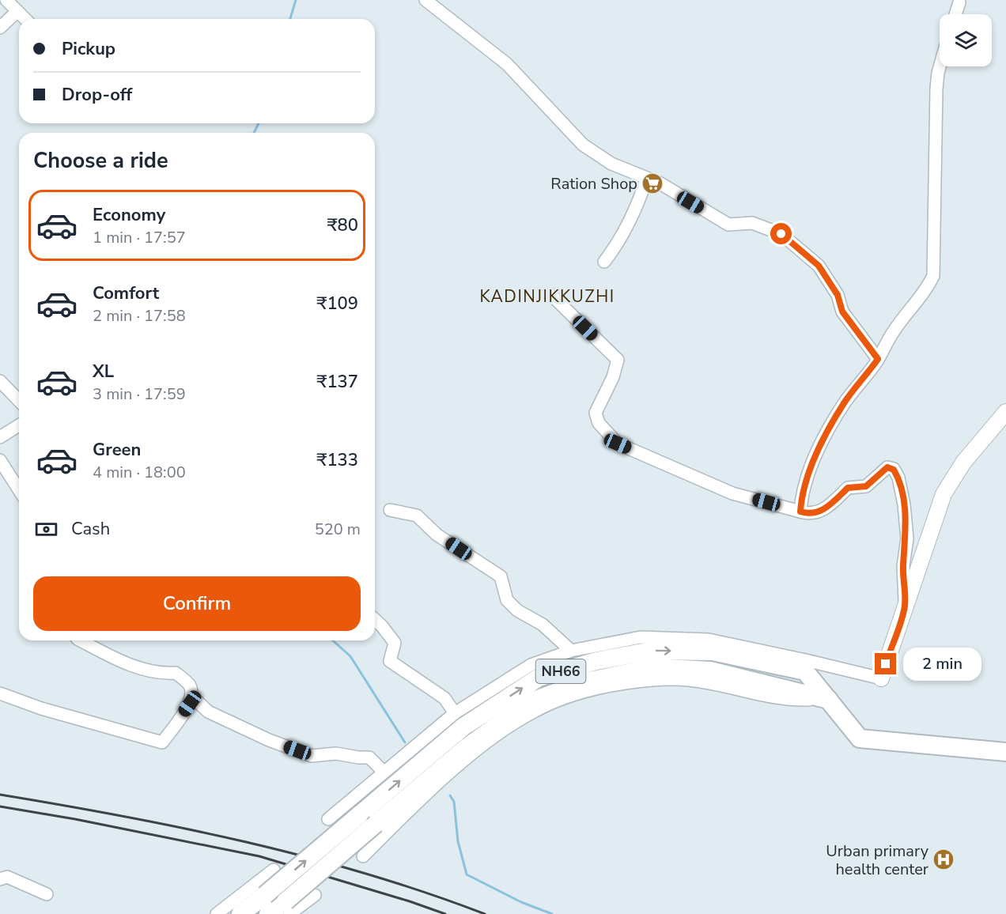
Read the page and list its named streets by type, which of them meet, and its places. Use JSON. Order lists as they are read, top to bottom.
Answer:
{
  "streets": {
    "highway": ["NH66"]
  },
  "districts": ["KADINJIKKUZHI"],
  "places": {
    "supermarket": ["Ration Shop"],
    "hospital": ["Urban primary health center"]
  },
  "page": {
    "banner": ["Pickup", "Drop-off"],
    "heading": "Choose a ride",
    "list": [
      {
        "name": "Economy",
        "note": "1 min · 17:57",
        "value": "₹80"
      },
      {
        "name": "Comfort",
        "note": "2 min · 17:58",
        "value": "₹109"
      },
      {
        "name": "XL",
        "note": "3 min · 17:59",
        "value": "₹137"
      },
      {
        "name": "Green",
        "note": "4 min · 18:00",
        "value": "₹133"
      }
    ],
    "pay": ["Cash", "520 m"],
    "buttons": "Confirm",
    "bubble": "2 min"
  }
}
